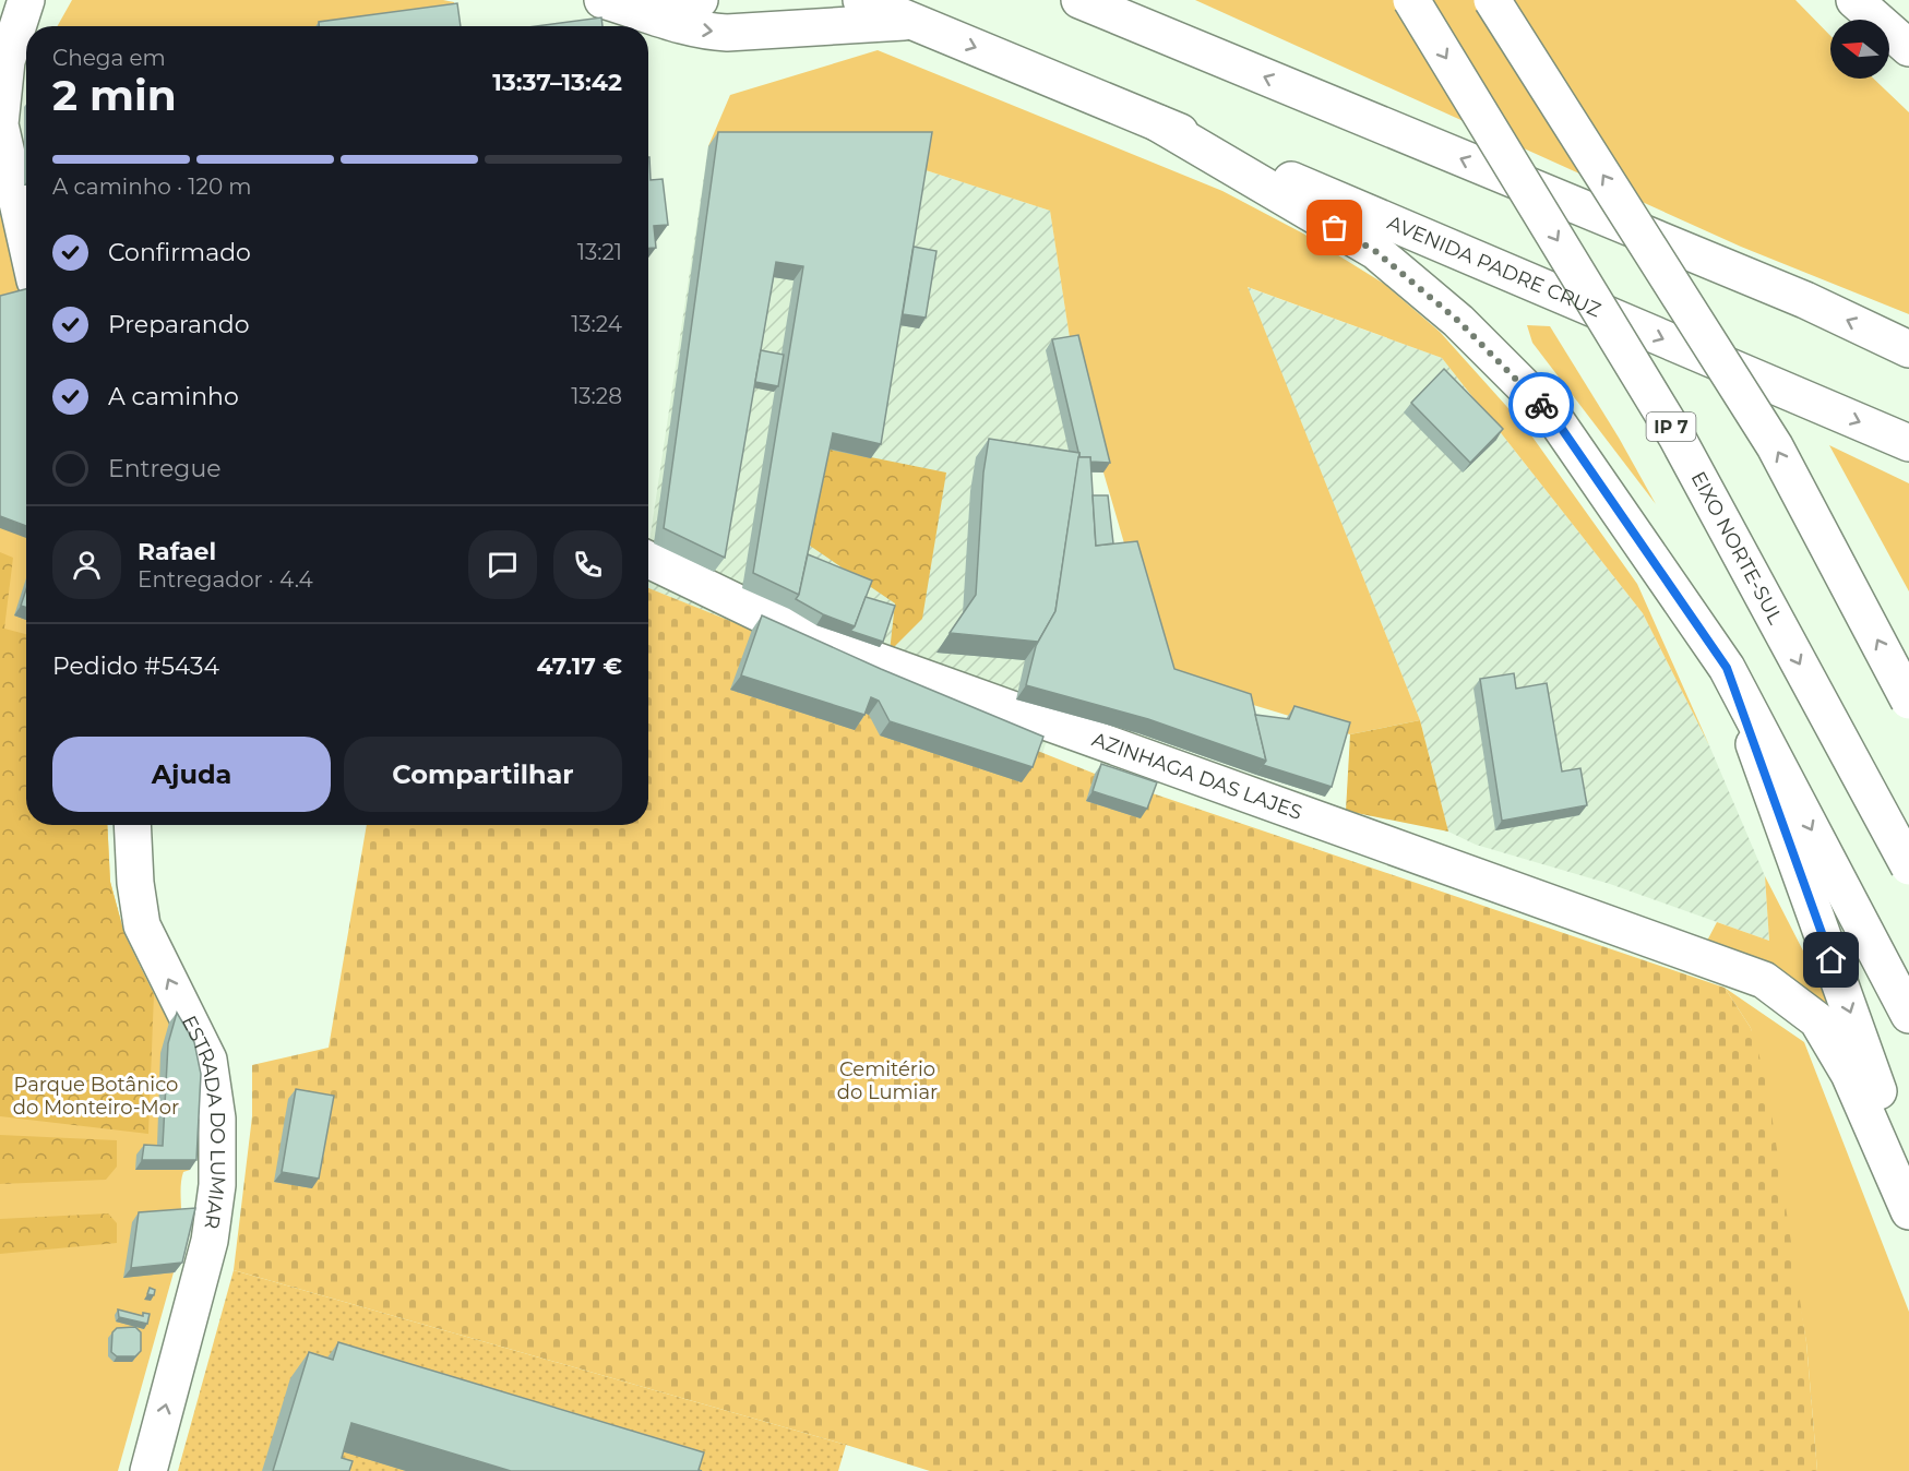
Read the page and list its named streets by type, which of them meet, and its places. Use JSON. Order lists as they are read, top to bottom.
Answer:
{
  "streets": {
    "main road": [
      "AVENIDA PADRE CRUZ",
      "IP 7",
      "EIXO NORTE-SUL",
      "AZINHAGA DAS LAJES",
      "ESTRADA DO LUMIAR"
    ]
  },
  "one_way": ["ESTRADA DO LUMIAR"],
  "parks": ["Cemitério do Lumiar", "Parque Botânico do Monteiro-Mor"],
  "north": "left",
  "page": {
    "heading": ["2 min", "Chega em", "13:37–13:42"],
    "panel": [
      "Rafael",
      "Entregador · 4.4",
      "Pedido #5434",
      "47.17 €"
    ],
    "bar": "A caminho · 120 m",
    "list": [
      ["Confirmado", "13:21"],
      ["Preparando", "13:24"],
      ["A caminho", "13:28"],
      "Entregue"
    ],
    "buttons": ["Ajuda", "Compartilhar"]
  }
}
